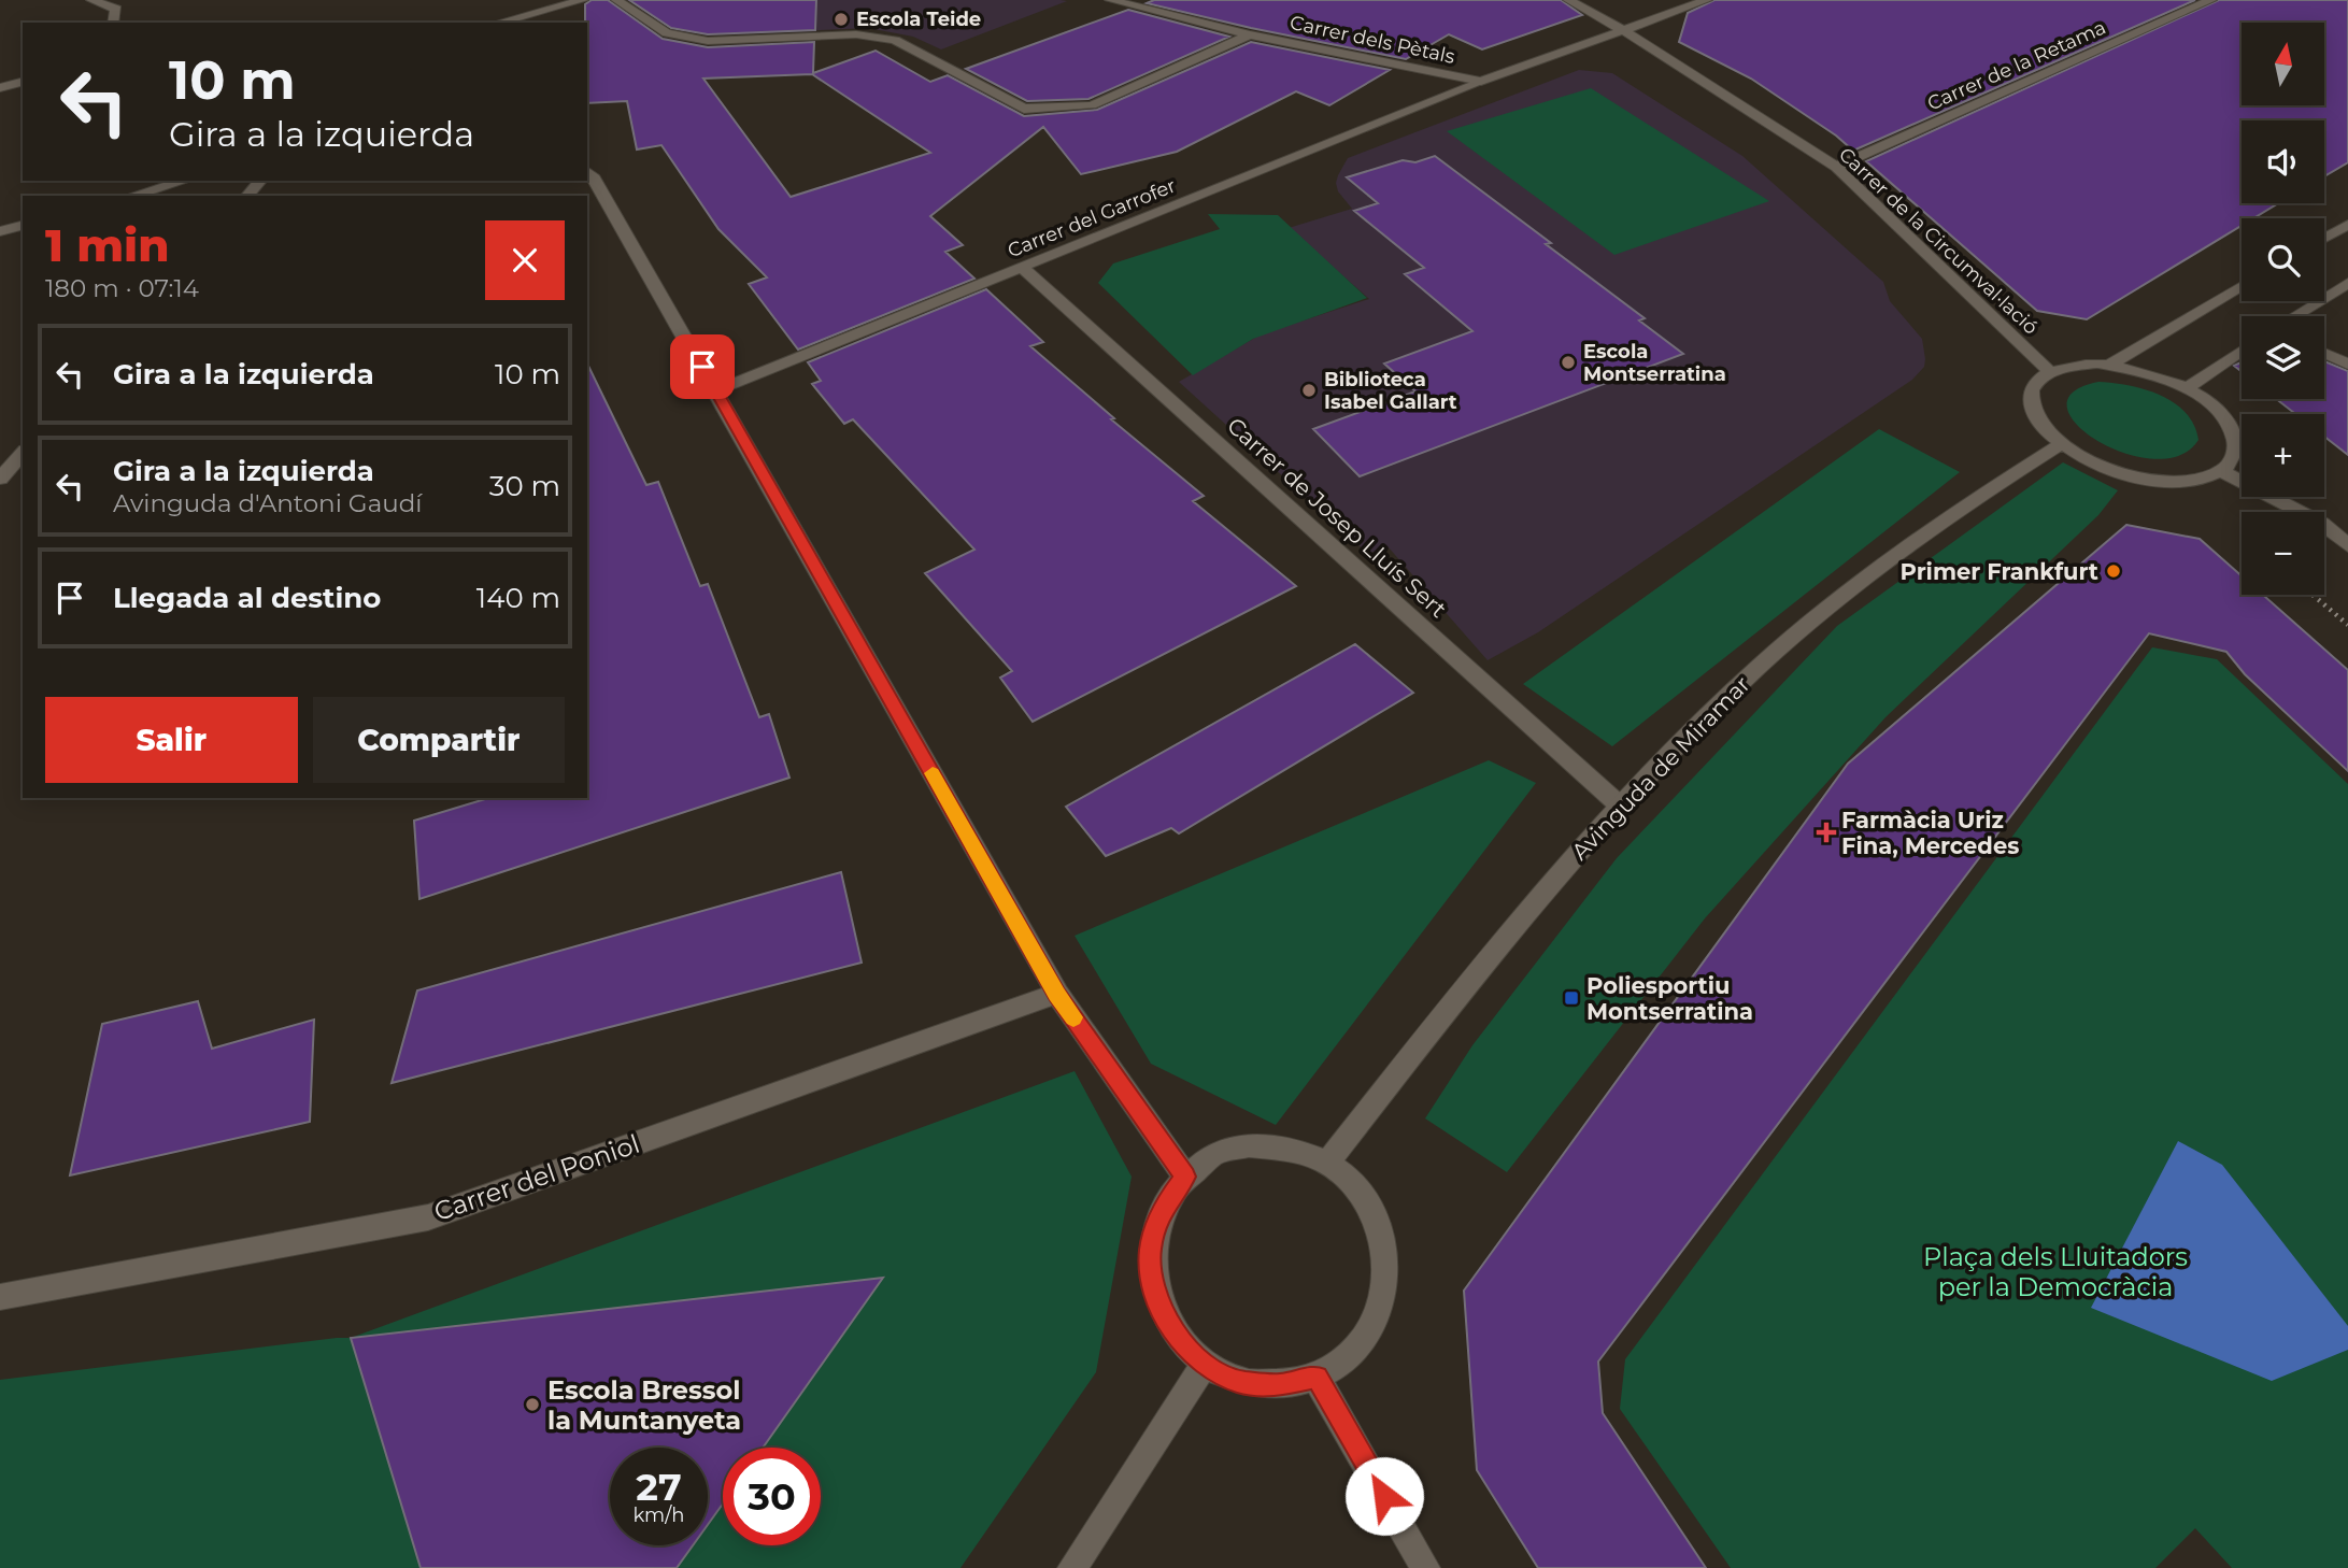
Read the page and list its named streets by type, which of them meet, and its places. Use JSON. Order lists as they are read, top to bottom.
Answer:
{
  "streets": {
    "street": [
      "Carrer dels Pètals",
      "Carrer de la Retama",
      "Carrer del Garrofer",
      "Carrer de la Circumval·lació",
      "Carrer de Josep Lluís Sert",
      "Avinguda de Miramar",
      "Carrer del Poniol"
    ]
  },
  "crossings": [
    ["Carrer dels Pètals", "Carrer del Garrofer"],
    ["Carrer de la Retama", "Carrer de la Circumval·lació"],
    ["Carrer del Garrofer", "Carrer de la Circumval·lació"],
    ["Carrer del Garrofer", "Carrer de Josep Lluís Sert"],
    ["Carrer de Josep Lluís Sert", "Avinguda de Miramar"]
  ],
  "parks": ["Plaça dels Lluitadors per la Democràcia"],
  "places": {
    "other": [
      "Escola Teide",
      "Escola Montserratina",
      "Biblioteca Isabel Gallart",
      "Primer Frankfurt",
      "Escola Bressol la Muntanyeta"
    ],
    "health": ["Farmàcia Uriz Fina, Mercedes"],
    "transit": ["Poliesportiu Montserratina"]
  },
  "north": "top",
  "page": {
    "map_buttons": ["+", "−"],
    "turn": ["10 m", "Gira a la izquierda"],
    "heading": ["1 min", "180 m · 07:14"],
    "list": [
      {
        "name": "Gira a la izquierda",
        "value": "10 m"
      },
      {
        "name": "Gira a la izquierda",
        "note": "Avinguda d'Antoni Gaudí",
        "value": "30 m"
      },
      {
        "name": "Llegada al destino",
        "value": "140 m"
      }
    ],
    "buttons": ["Salir", "Compartir"],
    "speed": "27 km/h",
    "limit": "30"
  }
}
